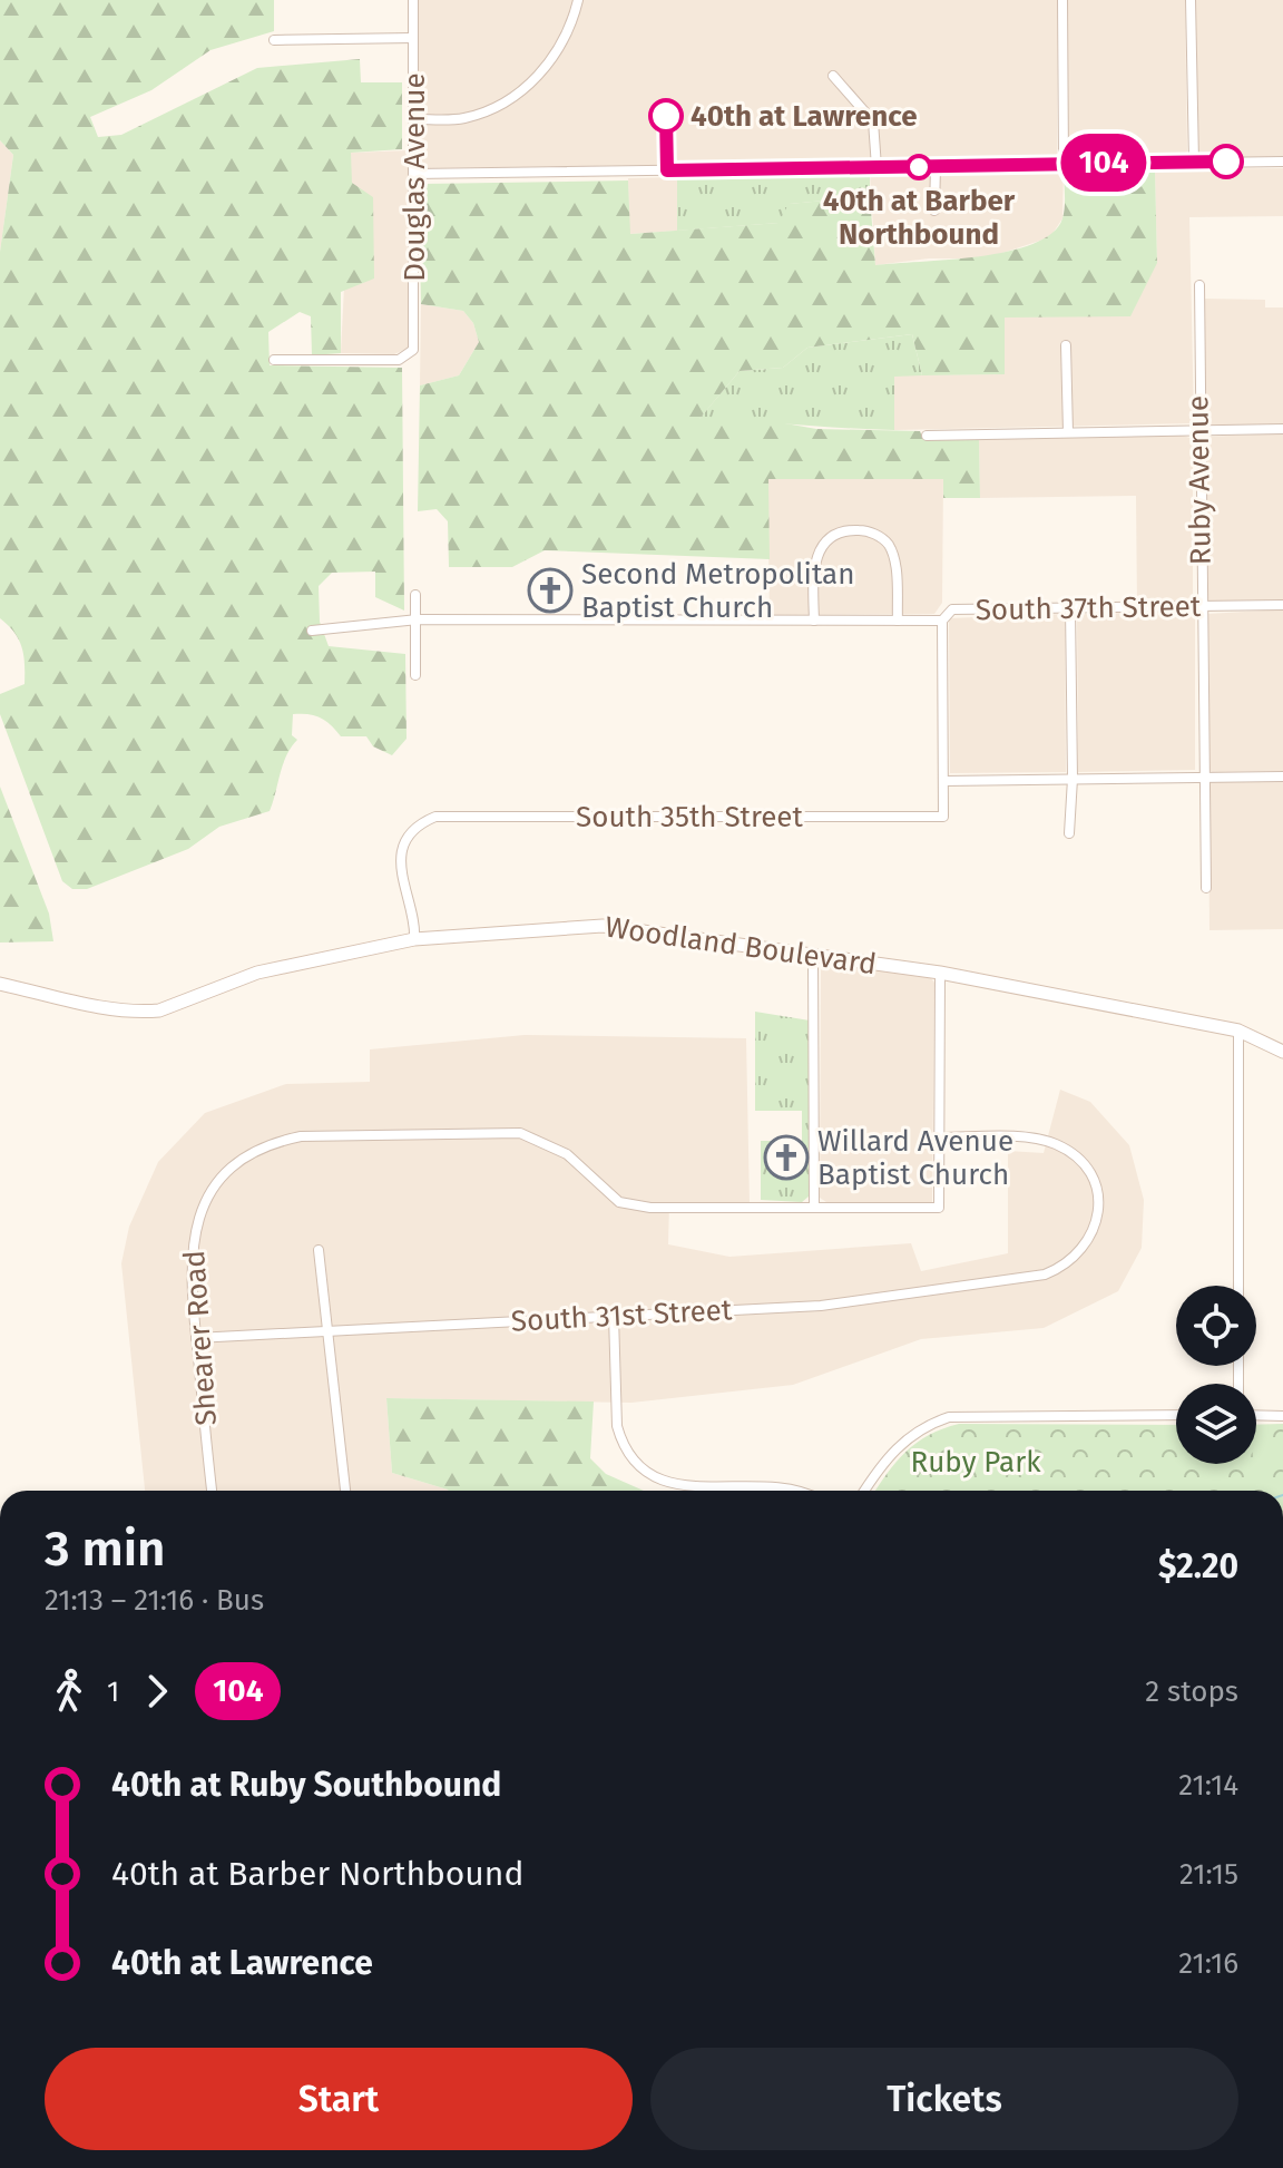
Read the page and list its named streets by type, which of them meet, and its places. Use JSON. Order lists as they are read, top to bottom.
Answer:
{
  "streets": {
    "street": [
      "Douglas Avenue",
      "Ruby Avenue",
      "South 37th Street",
      "South 35th Street",
      "Woodland Boulevard",
      "South 31st Street",
      "Shearer Road"
    ]
  },
  "crossings": [
    ["Ruby Avenue", "South 37th Street"],
    ["South 35th Street", "Woodland Boulevard"],
    ["South 31st Street", "Shearer Road"]
  ],
  "parks": ["Ruby Park"],
  "places": {
    "other": ["40th at Lawrence", "40th at Barber Northbound"],
    "church": ["Second Metropolitan Baptist Church", "Willard Avenue Baptist Church"]
  },
  "lines": ["bus line 104"],
  "page": {
    "on_map": "104",
    "heading": ["3 min", "21:13 – 21:16 · Bus", "$2.20"],
    "legs": ["1", "104", "2 stops"],
    "list": [
      {
        "name": "40th at Ruby Southbound",
        "value": "21:14"
      },
      {
        "name": "40th at Barber Northbound",
        "value": "21:15"
      },
      {
        "name": "40th at Lawrence",
        "value": "21:16"
      }
    ],
    "buttons": ["Start", "Tickets"]
  }
}
